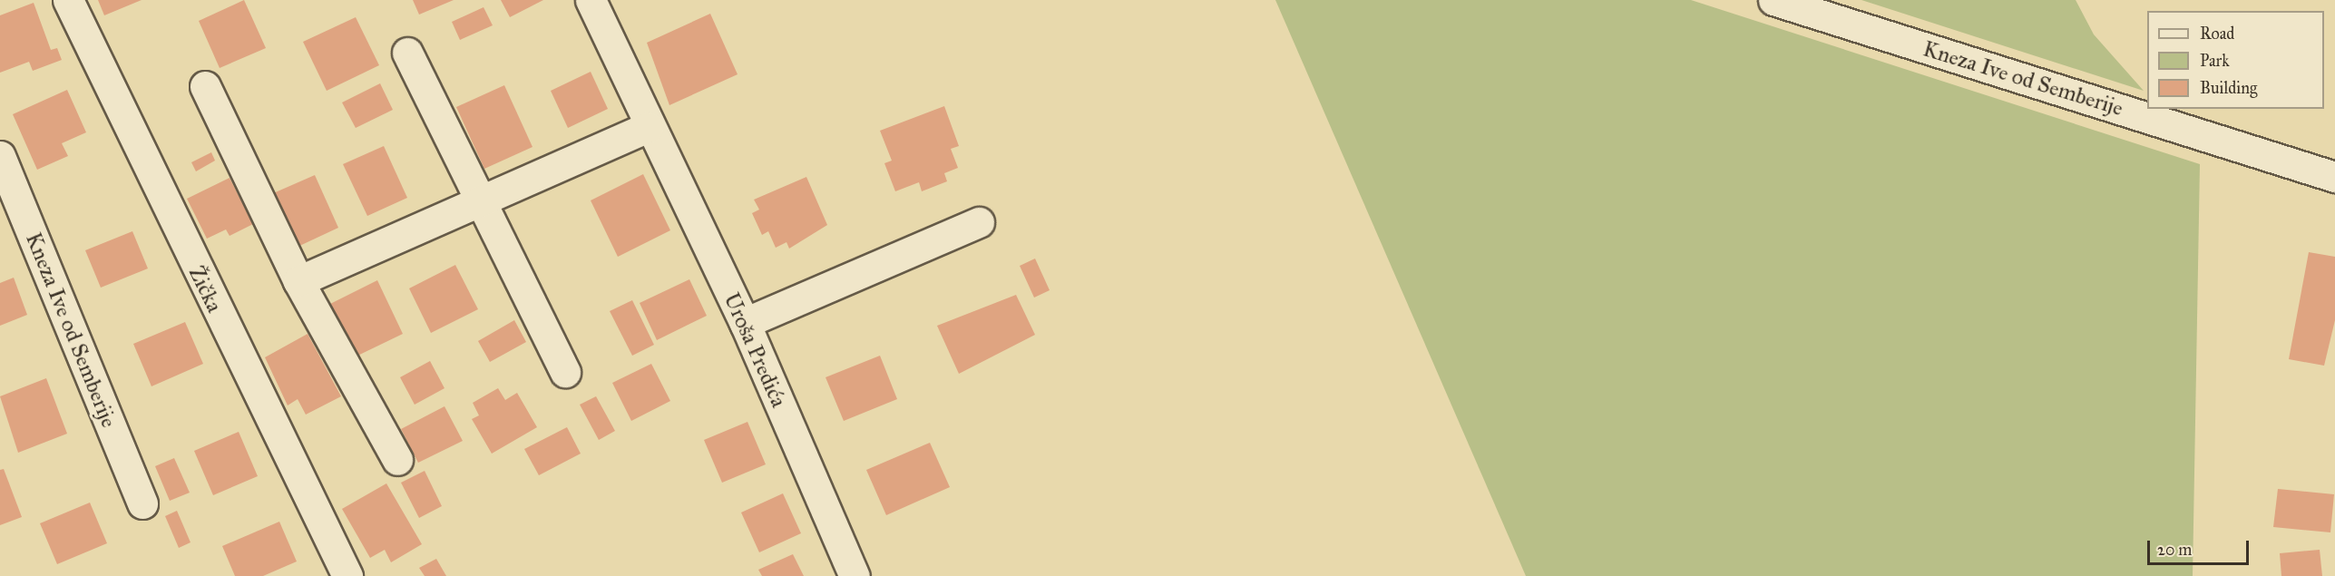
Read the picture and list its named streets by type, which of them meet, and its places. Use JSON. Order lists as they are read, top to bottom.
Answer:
{
  "streets": {
    "street": ["Kneza Ive od Semberije", "Žička", "Uroša Predića"]
  },
  "legend": ["Road", "Park", "Building"],
  "scale_bar": "20 m"
}
